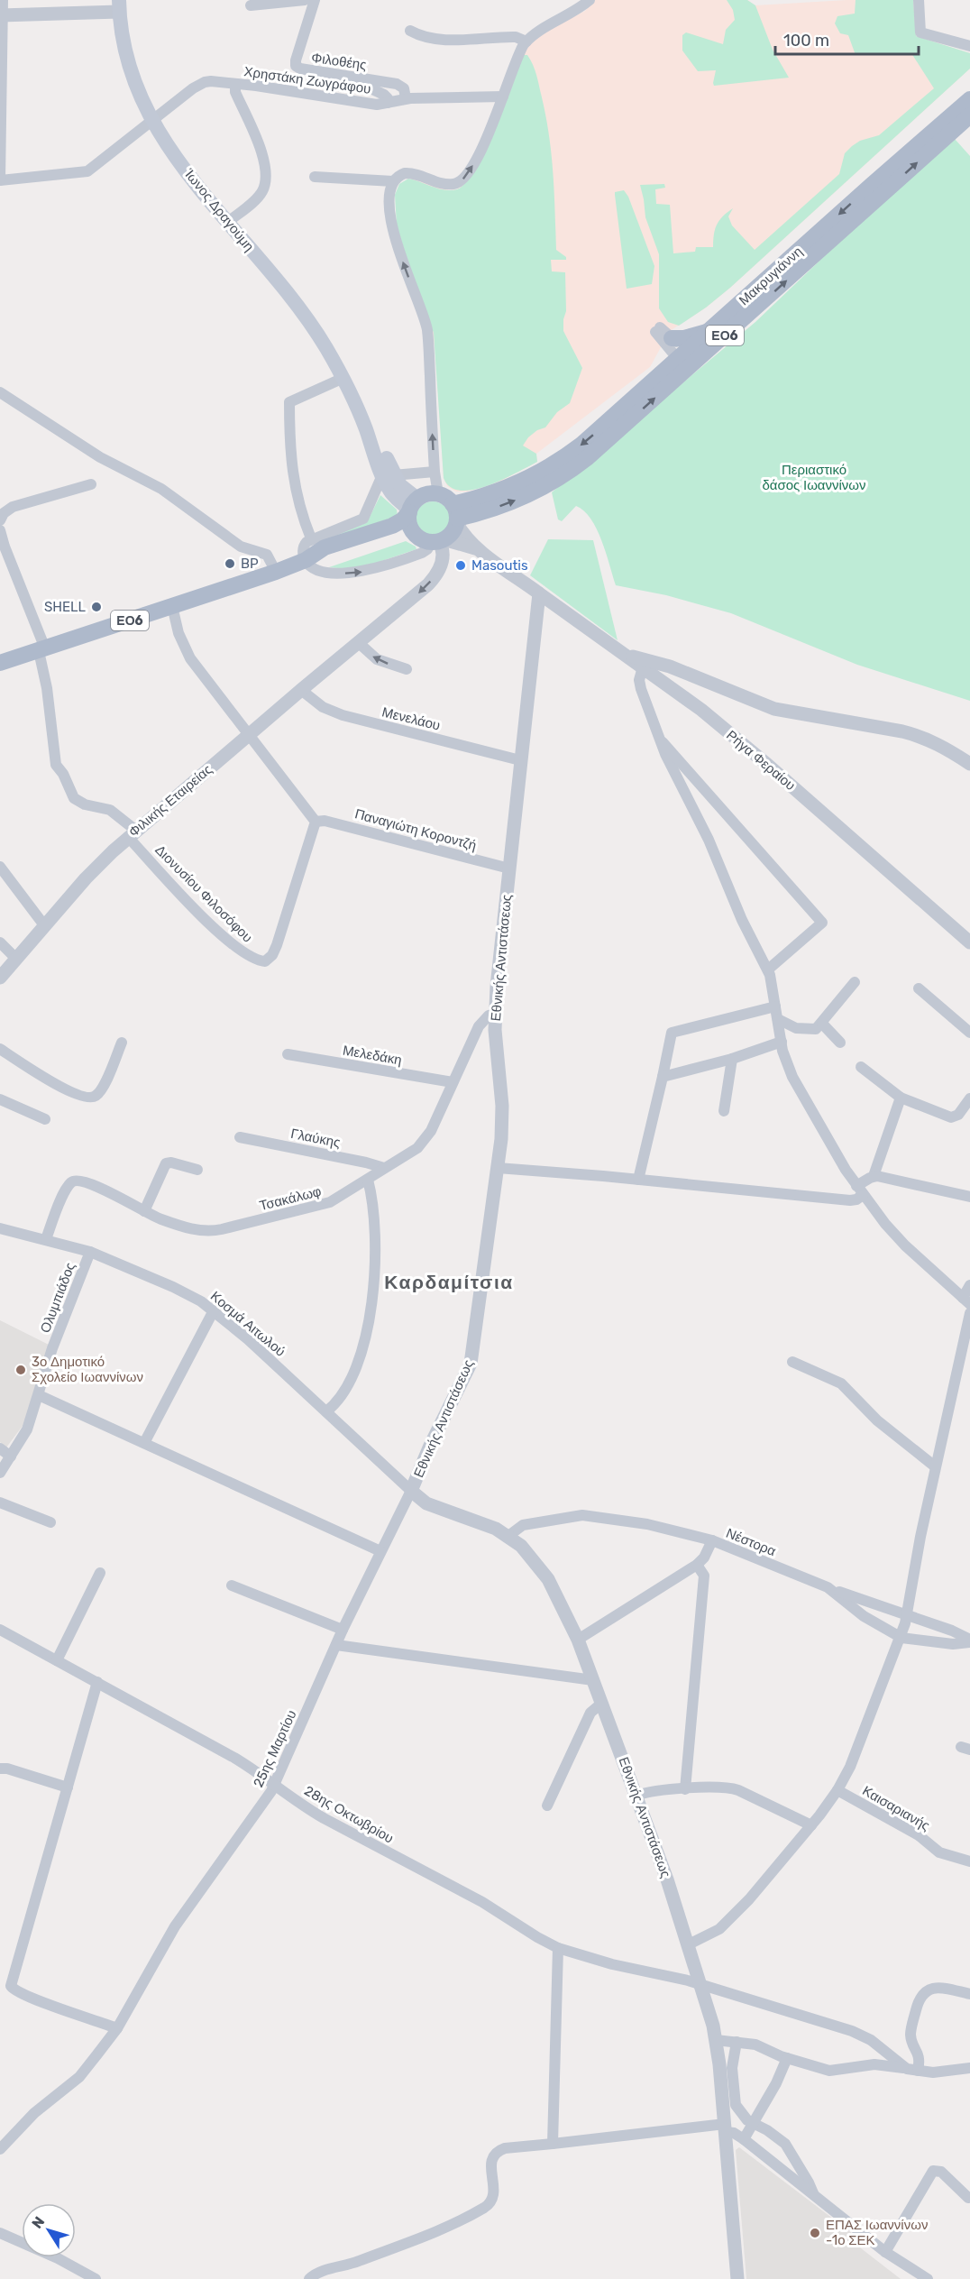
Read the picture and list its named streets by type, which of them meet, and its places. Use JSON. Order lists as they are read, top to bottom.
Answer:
{
  "streets": {
    "main road": ["Ίωνος Δραγούμη", "Μακρυγιάννη", "ΕΟ6"],
    "street": [
      "Φιλοθέης",
      "Χρηστάκη Ζωγράφου",
      "Μενελάου",
      "Ρήγα Φεραίου",
      "Φιλικής Εταιρείας",
      "Παναγιώτη Κοροντζή",
      "Διονυσίου Φιλοσόφου",
      "Εθνικής Αντιστάσεως",
      "Μελεδάκη",
      "Γλαύκης",
      "Τσακάλωφ",
      "Ολυμπιάδος",
      "Κοσμά Αιτωλού",
      "Νέστορα",
      "25ης Μαρτίου",
      "Καισαριανής",
      "28ης Οκτωβρίου"
    ]
  },
  "crossings": [
    ["Φιλοθέης", "Χρηστάκη Ζωγράφου"],
    ["Χρηστάκη Ζωγράφου", "Ίωνος Δραγούμη"],
    ["Μακρυγιάννη", "ΕΟ6"],
    ["Μακρυγιάννη", "Φιλικής Εταιρείας"],
    ["ΕΟ6", "Φιλικής Εταιρείας"],
    ["Μενελάου", "Φιλικής Εταιρείας"],
    ["Μενελάου", "Εθνικής Αντιστάσεως"],
    ["Ρήγα Φεραίου", "Εθνικής Αντιστάσεως"],
    ["Φιλικής Εταιρείας", "Διονυσίου Φιλοσόφου"],
    ["Παναγιώτη Κοροντζή", "Διονυσίου Φιλοσόφου"],
    ["Παναγιώτη Κοροντζή", "Εθνικής Αντιστάσεως"],
    ["Εθνικής Αντιστάσεως", "Τσακάλωφ"],
    ["Εθνικής Αντιστάσεως", "Κοσμά Αιτωλού"],
    ["Εθνικής Αντιστάσεως", "Νέστορα"],
    ["Εθνικής Αντιστάσεως", "25ης Μαρτίου"],
    ["Εθνικής Αντιστάσεως", "28ης Οκτωβρίου"],
    ["Μελεδάκη", "Τσακάλωφ"],
    ["Γλαύκης", "Τσακάλωφ"],
    ["Τσακάλωφ", "Κοσμά Αιτωλού"],
    ["Ολυμπιάδος", "Κοσμά Αιτωλού"],
    ["Κοσμά Αιτωλού", "25ης Μαρτίου"],
    ["25ης Μαρτίου", "28ης Οκτωβρίου"]
  ],
  "districts": ["Καρδαμίτσια"],
  "parks": ["Περιαστικό δάσος Ιωαννίνων"],
  "places": [
    "BP",
    "Masoutis",
    "SHELL",
    "3ο Δημοτικό Σχολείο Ιωαννίνων",
    "ΕΠΑΣ Ιωαννίνων -1ο ΣΕΚ"
  ],
  "scale_bar": "100 m",
  "north": "top left"
}
